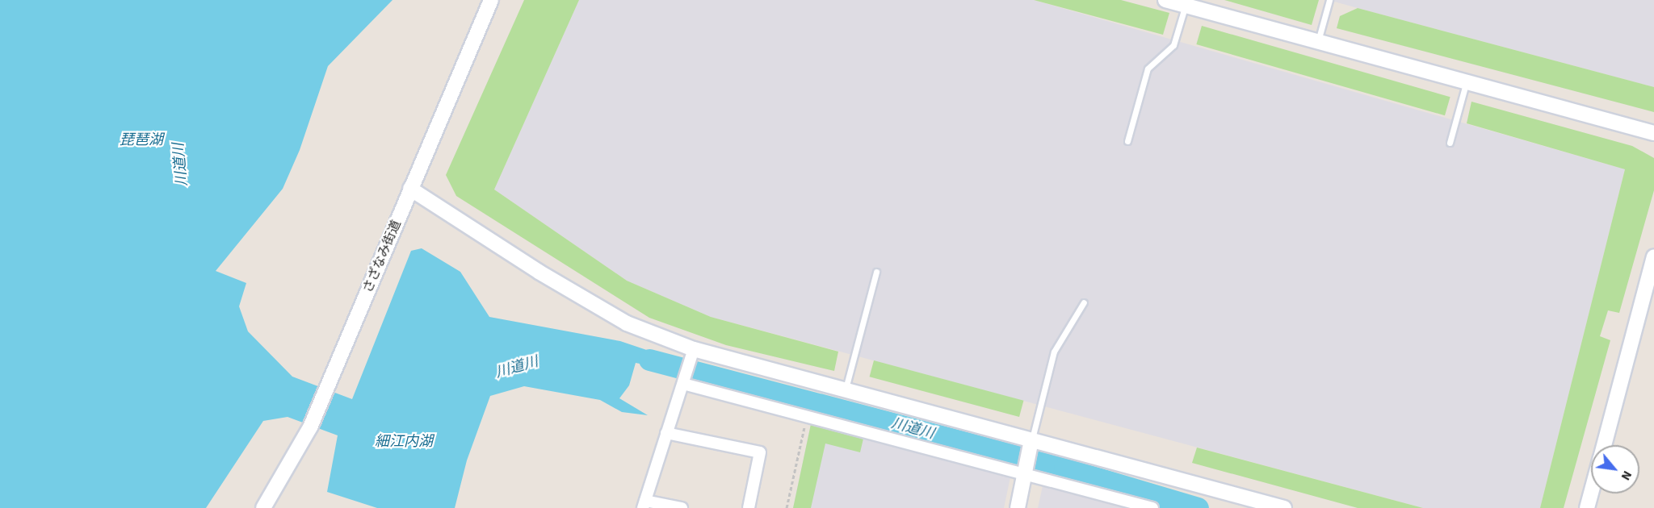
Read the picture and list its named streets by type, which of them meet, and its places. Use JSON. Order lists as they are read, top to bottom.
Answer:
{
  "streets": {
    "street": ["さざなみ街道"]
  },
  "water": ["琵琶湖", "川道川", "細江内湖"],
  "north": "bottom right"
}
